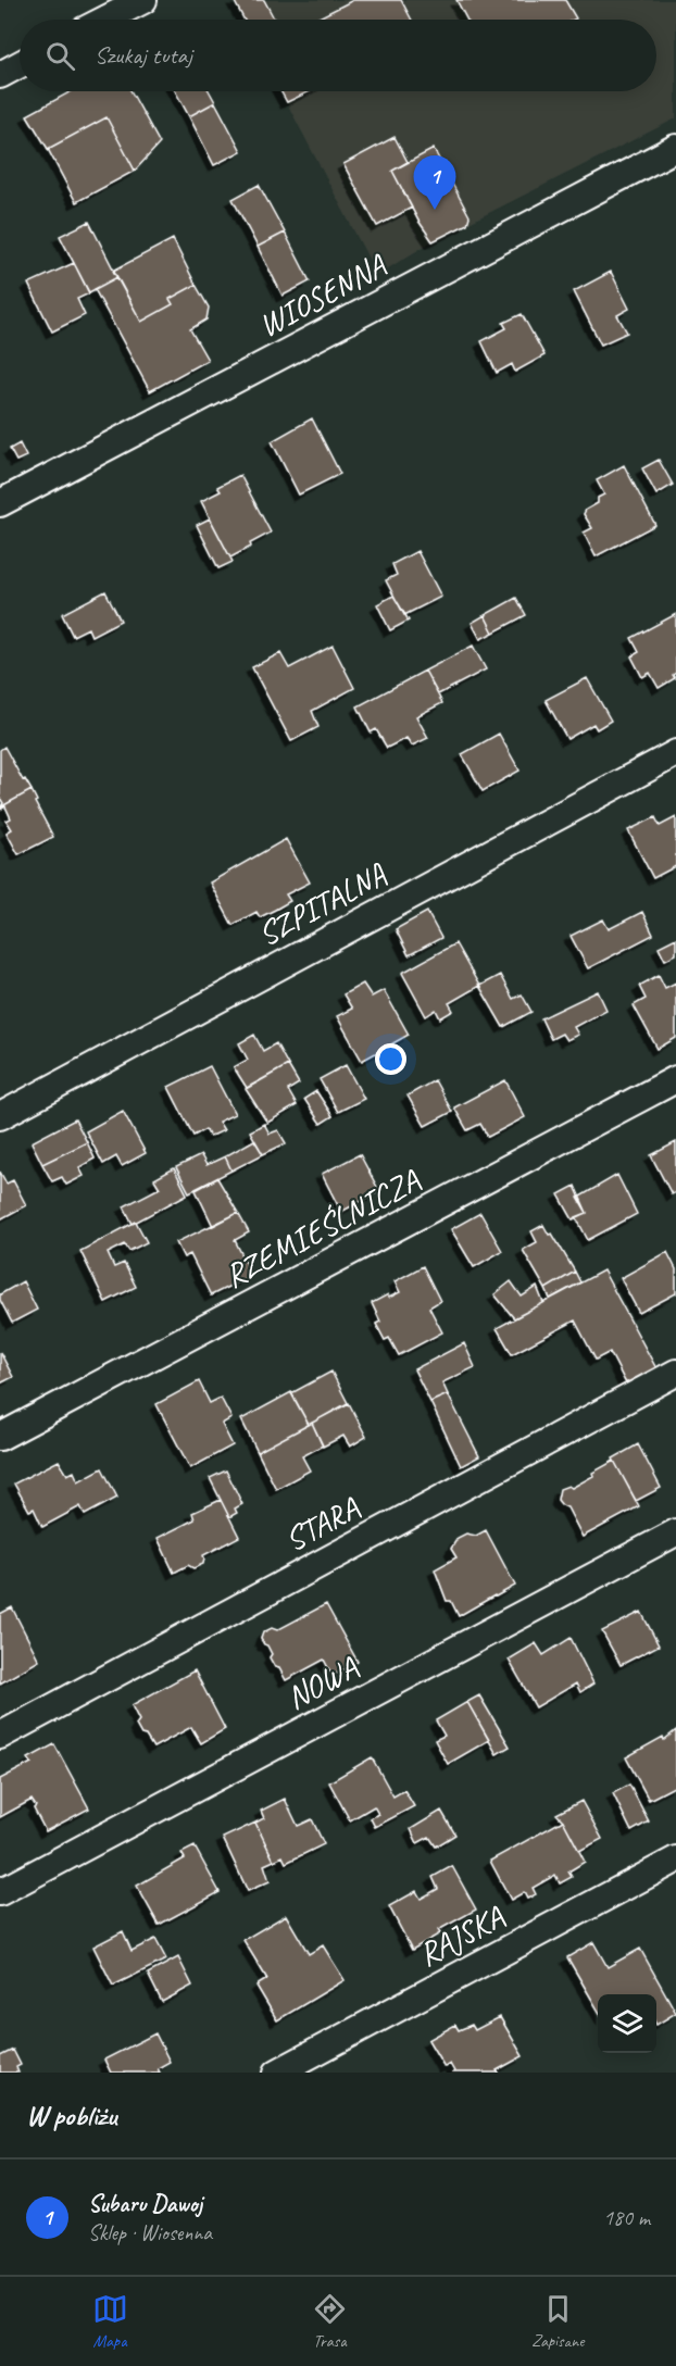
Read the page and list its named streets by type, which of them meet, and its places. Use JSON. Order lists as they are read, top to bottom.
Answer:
{
  "streets": {
    "street": [
      "WIOSENNA",
      "SZPITALNA",
      "RZEMIEŚLNICZA",
      "STARA",
      "NOWA",
      "RAJSKA"
    ]
  },
  "page": {
    "search": "Szukaj tutaj",
    "pins": "1",
    "heading": "W pobliżu",
    "list": [
      {
        "mark": "1",
        "name": "Subaru Dawoj",
        "note": "Sklep · Wiosenna",
        "value": "180 m"
      }
    ],
    "nav": ["Mapa", "Trasa", "Zapisane"]
  }
}
